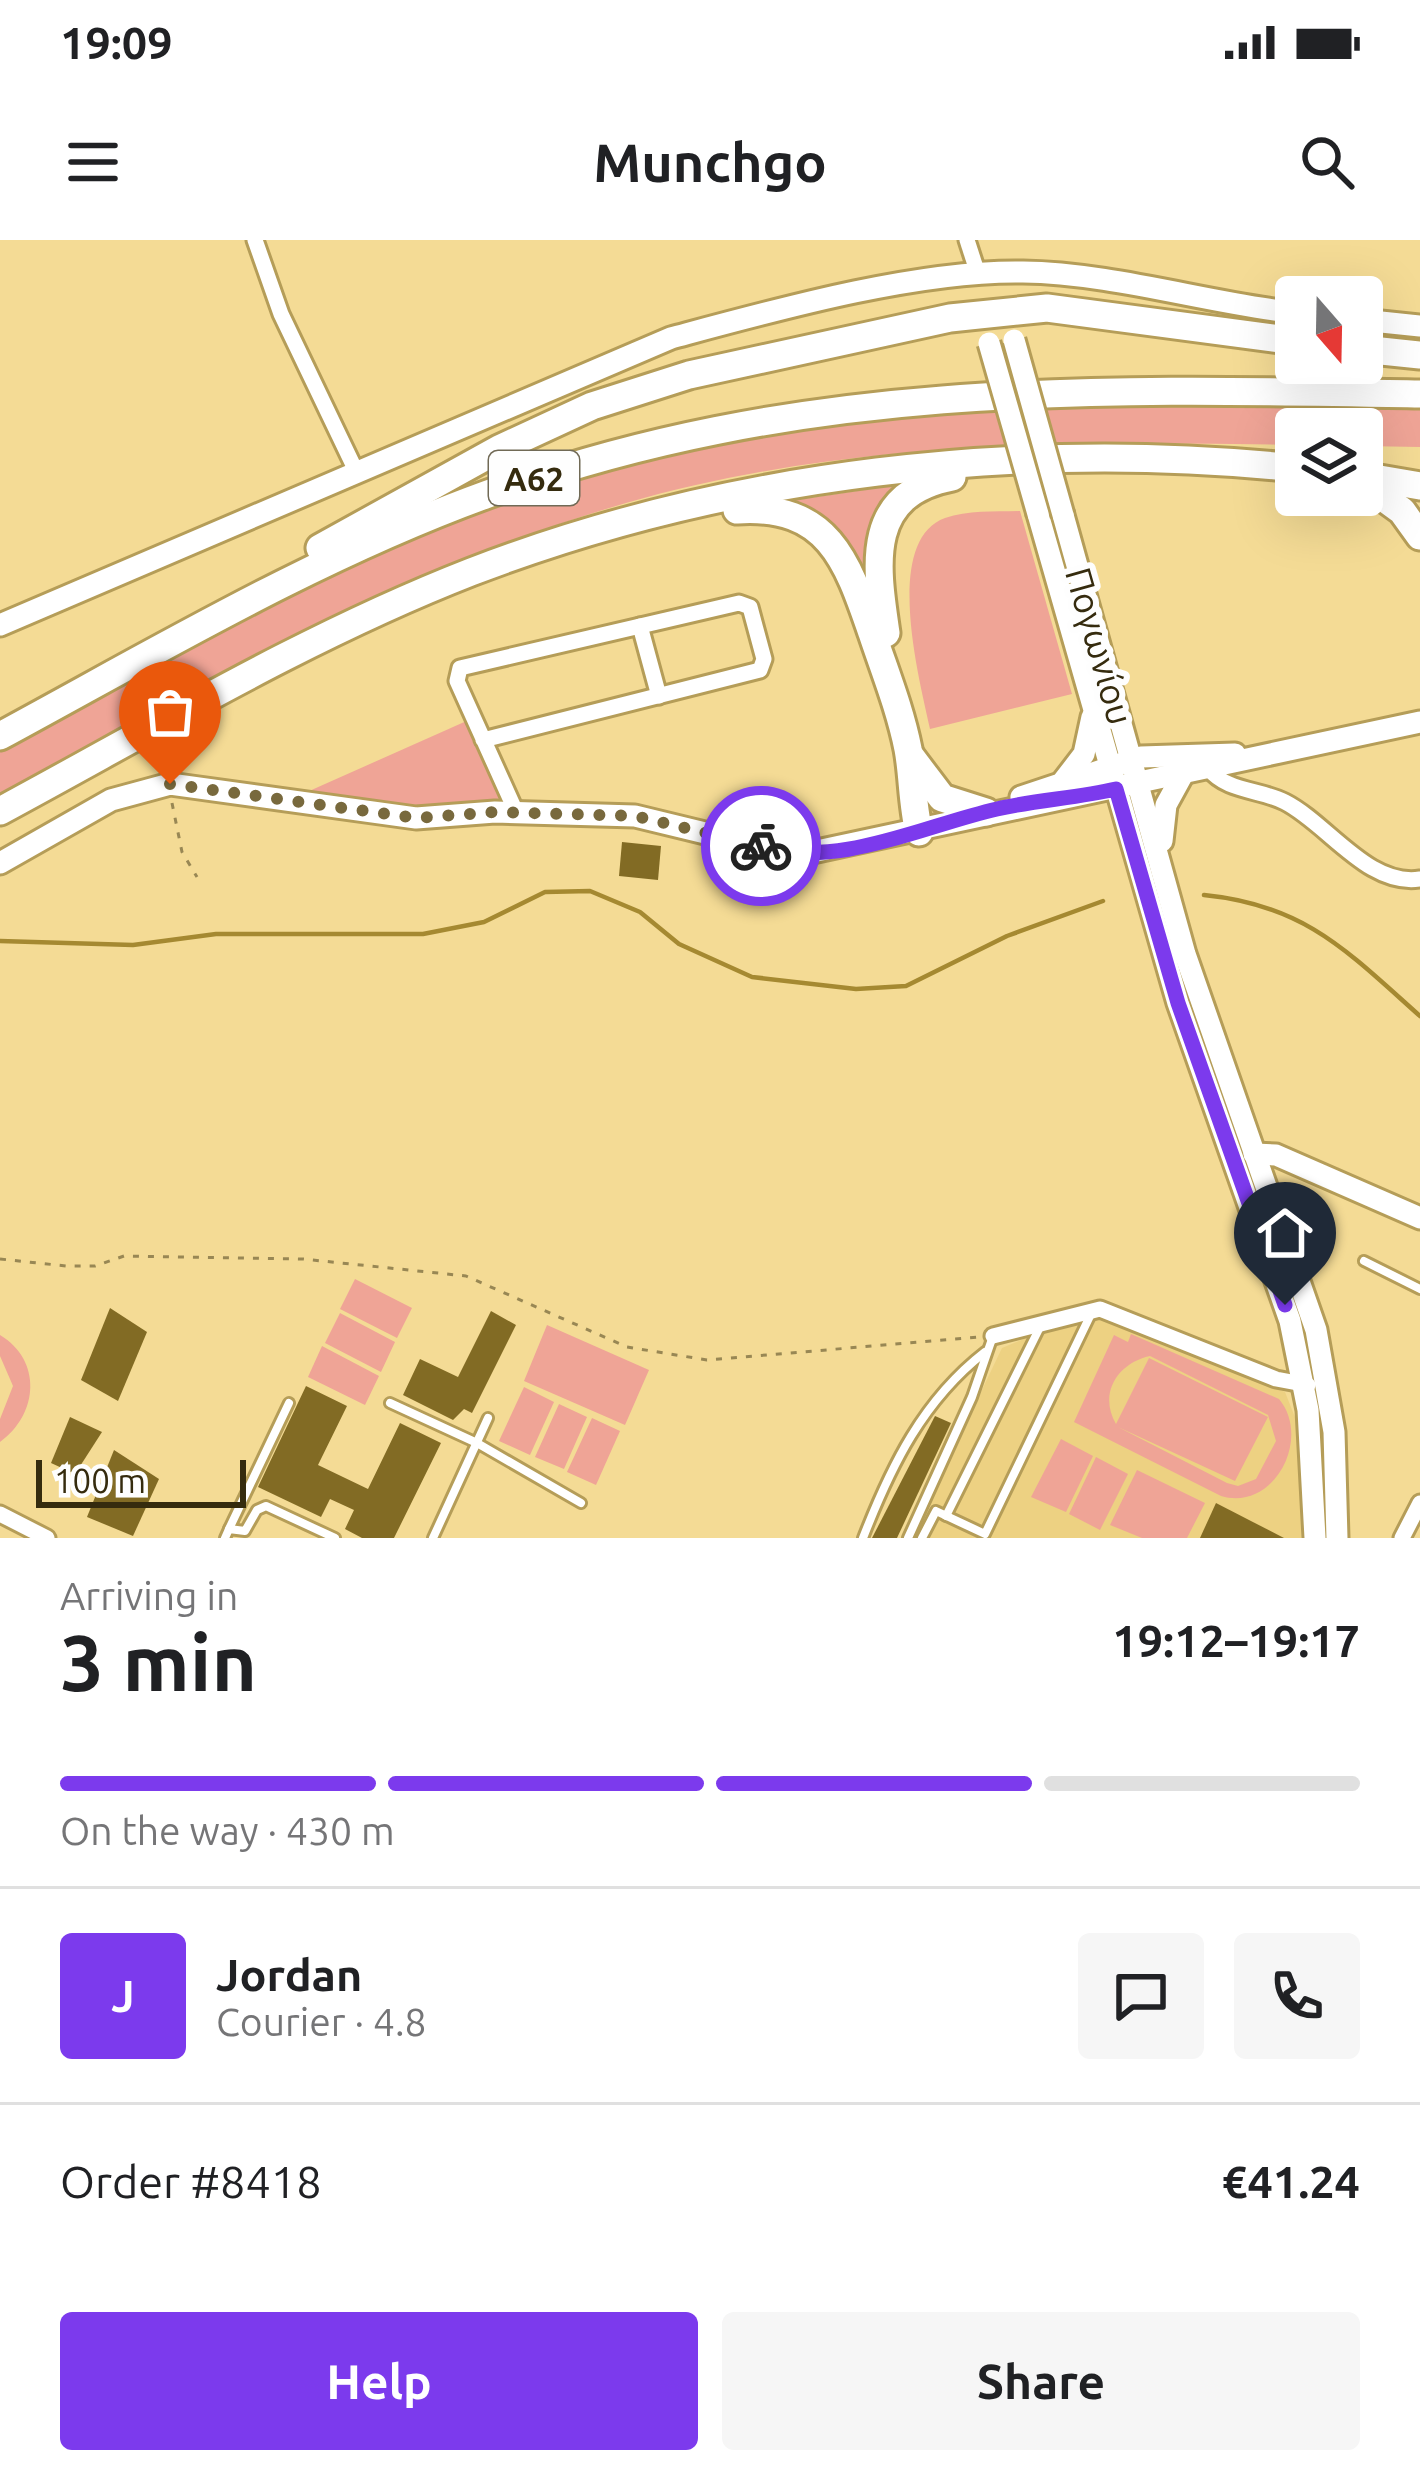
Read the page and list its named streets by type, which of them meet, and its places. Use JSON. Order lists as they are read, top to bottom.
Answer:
{
  "streets": {
    "highway": ["Α62"],
    "street": ["Πογωνίου"]
  },
  "scale_bar": "100 m",
  "north": "bottom",
  "page": {
    "status": "19:09",
    "header": "Munchgo",
    "scale": "100 m",
    "heading": ["3 min", "Arriving in", "19:12–19:17"],
    "panel": [
      "Jordan",
      "Courier · 4.8",
      "Order #8418",
      "€41.24"
    ],
    "bar": "On the way · 430 m",
    "round": "J",
    "buttons": ["Help", "Share"]
  }
}
